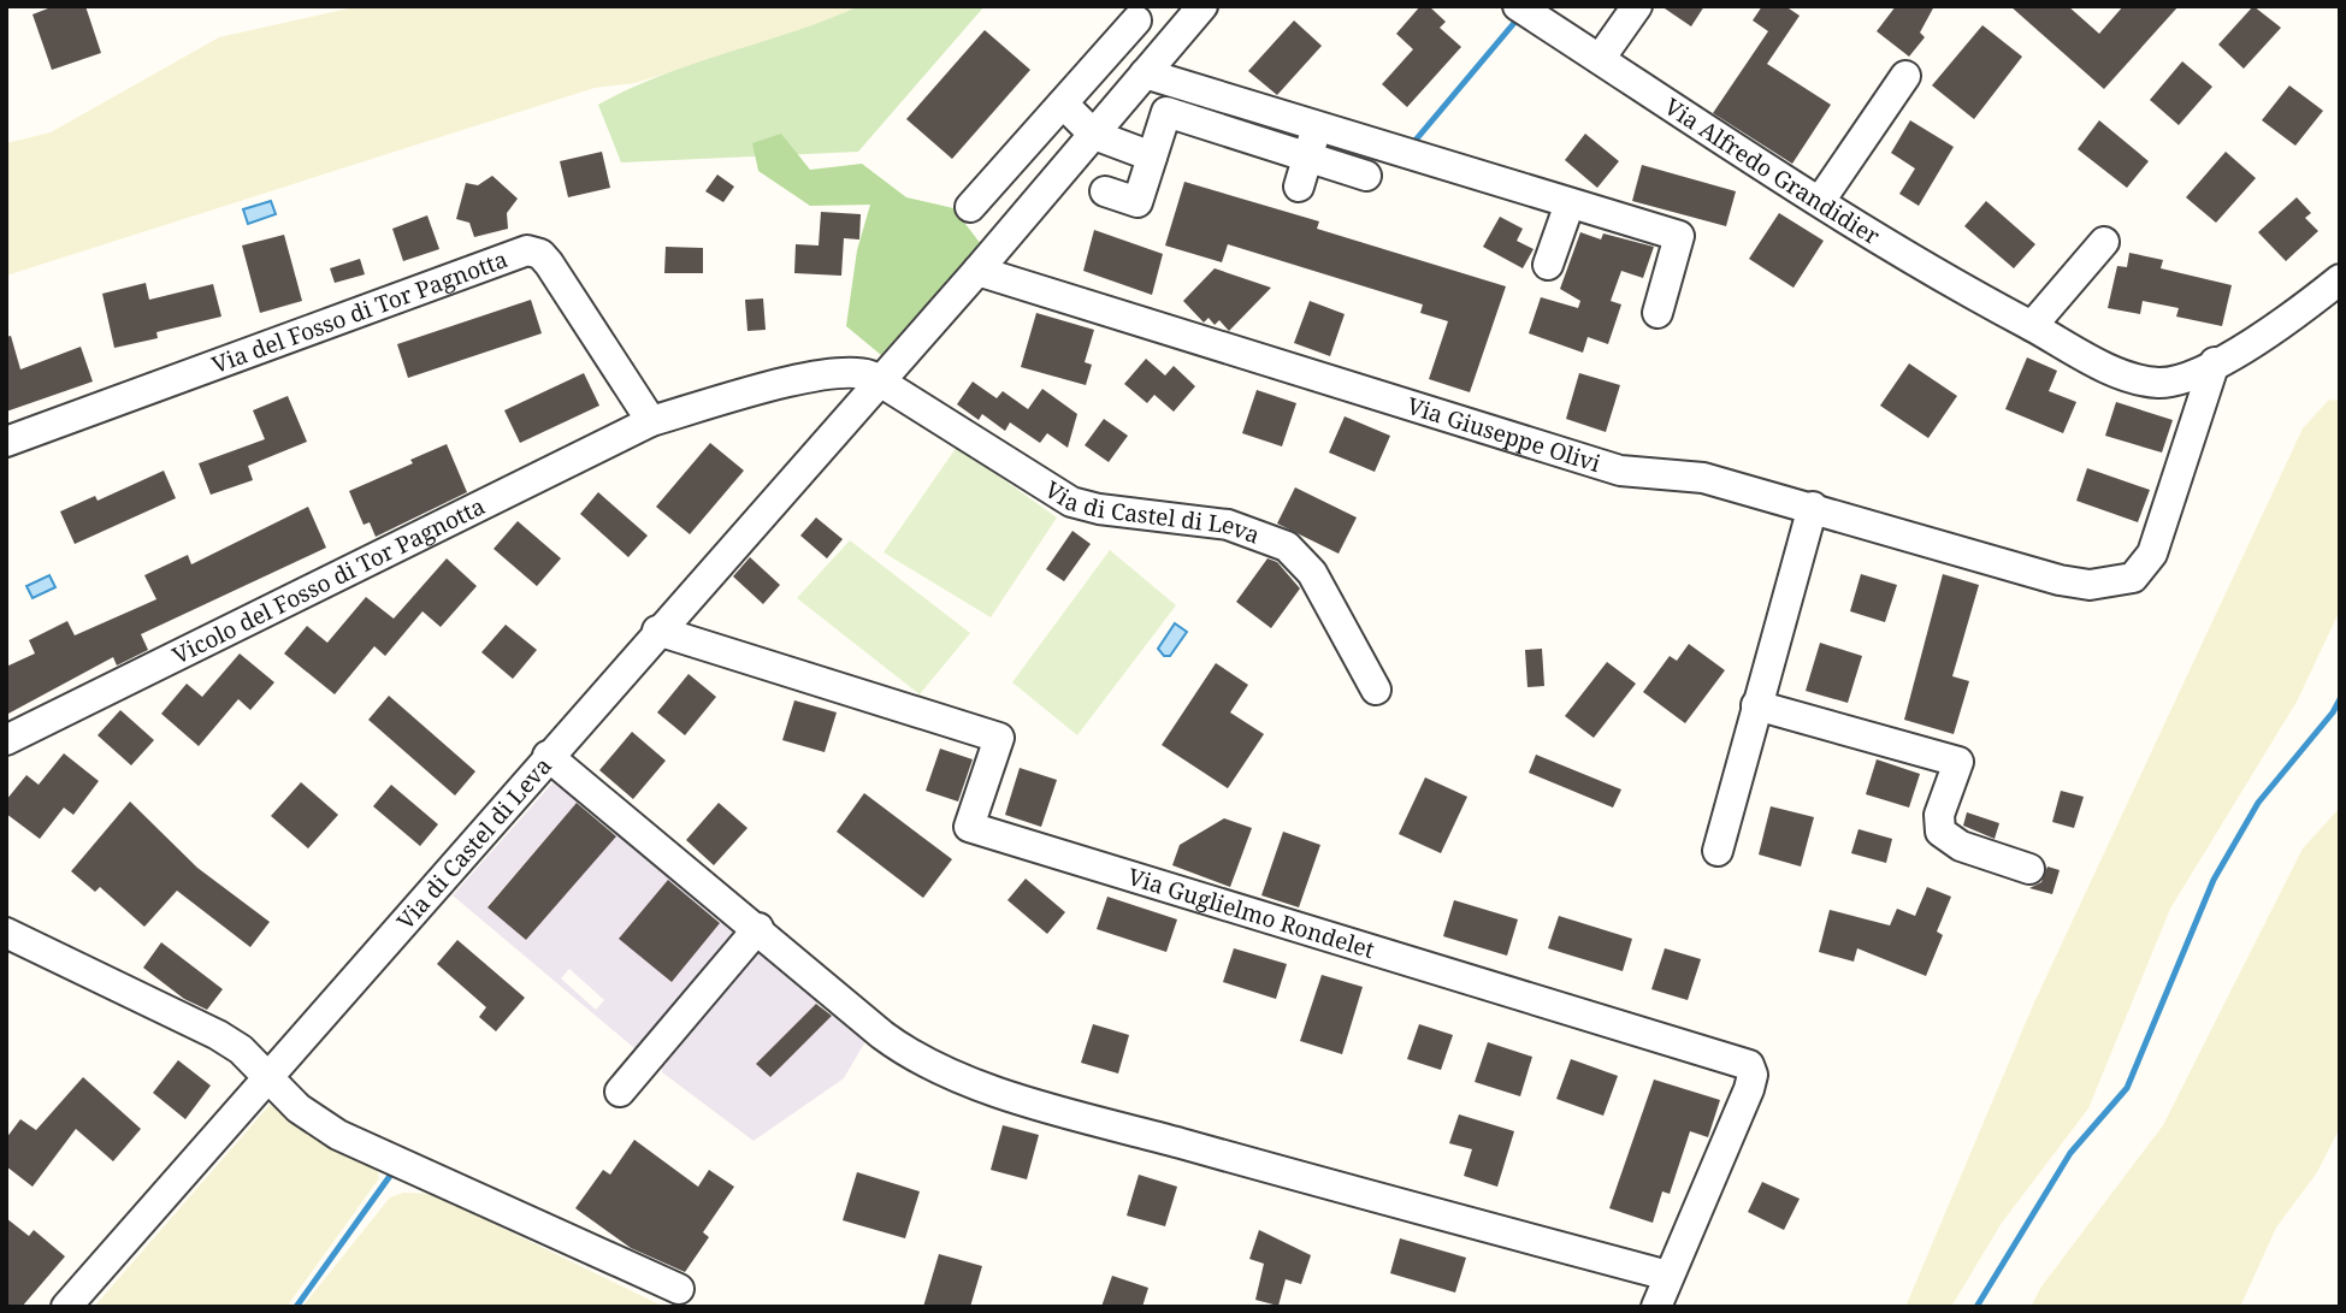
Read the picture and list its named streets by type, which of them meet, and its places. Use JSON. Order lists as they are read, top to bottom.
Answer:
{
  "streets": {
    "street": [
      "Via Alfredo Grandidier",
      "Via del Fosso di Tor Pagnotta",
      "Via Giuseppe Olivi",
      "Via di Castel di Leva",
      "Vicolo del Fosso di Tor Pagnotta",
      "Via Guglielmo Rondelet"
    ]
  },
  "crossings": [
    ["Via Alfredo Grandidier", "Via Giuseppe Olivi"],
    ["Via del Fosso di Tor Pagnotta", "Vicolo del Fosso di Tor Pagnotta"],
    ["Via Giuseppe Olivi", "Via di Castel di Leva"],
    ["Via di Castel di Leva", "Via Guglielmo Rondelet"]
  ]
}
